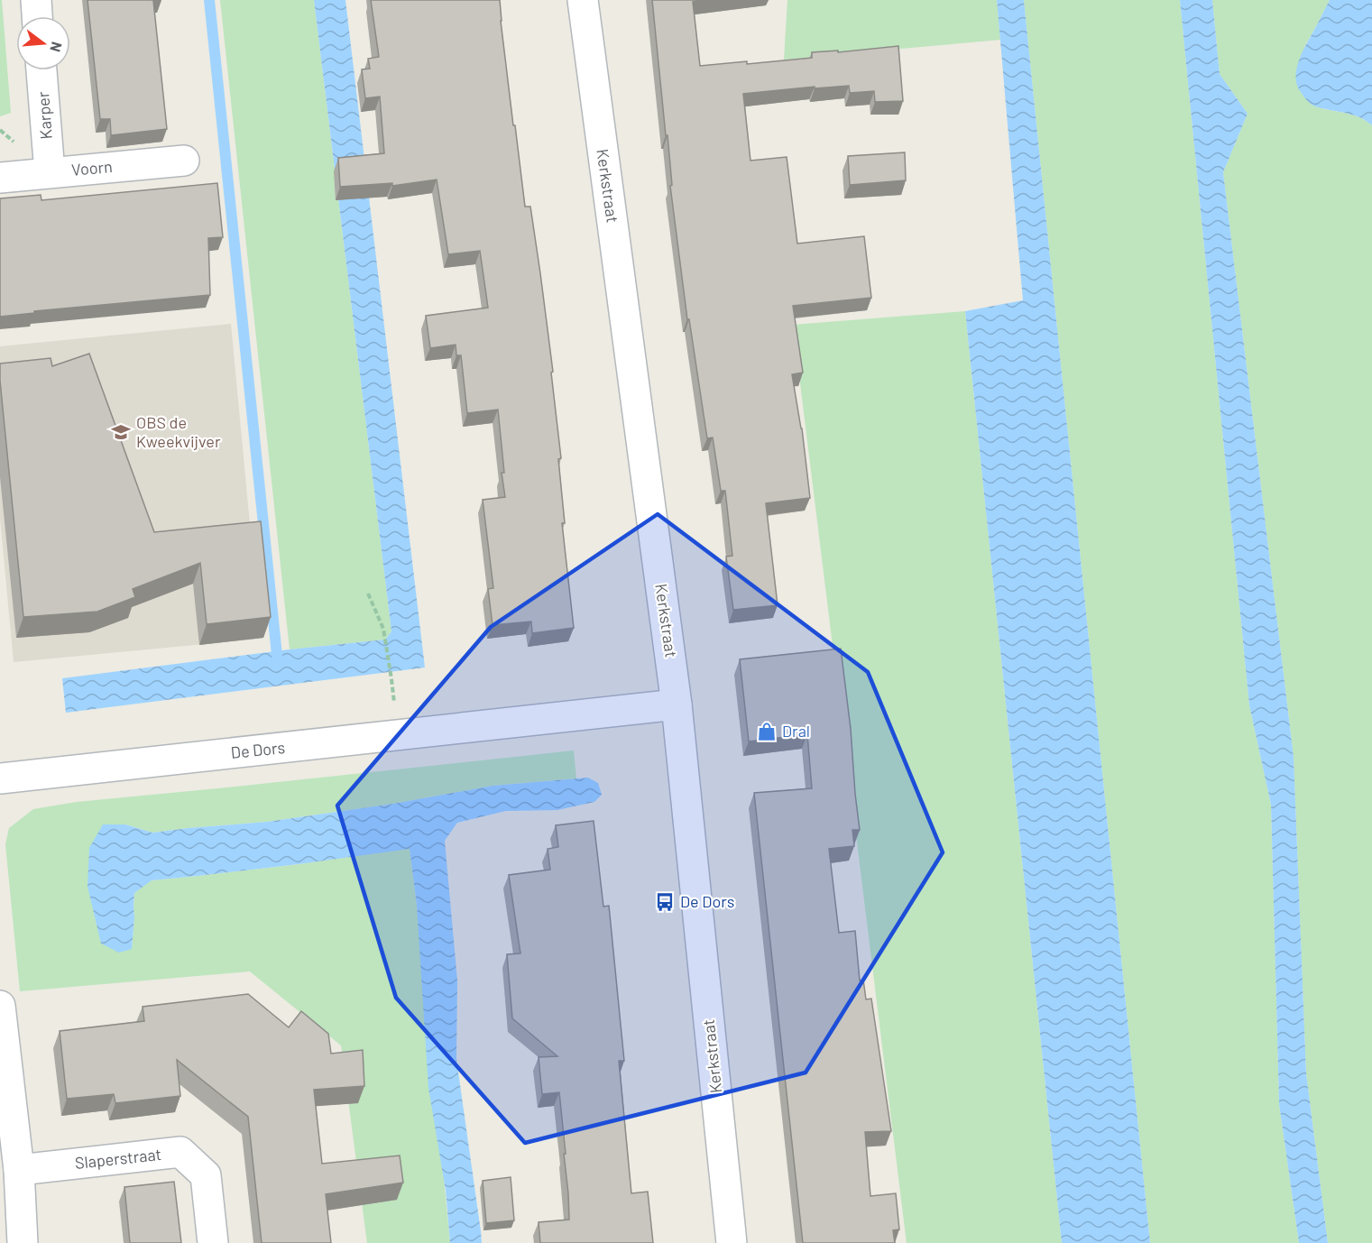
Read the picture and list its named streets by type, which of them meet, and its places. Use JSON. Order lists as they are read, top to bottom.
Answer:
{
  "streets": {
    "street": [
      "Karper",
      "Voorn",
      "Kerkstraat",
      "De Dors",
      "Slaperstraat"
    ]
  },
  "crossings": [
    ["Karper", "Voorn"],
    ["Kerkstraat", "De Dors"]
  ],
  "places": {
    "school or university": ["OBS de Kweekvijver"],
    "shop": ["Dral"],
    "bus stop": ["De Dors"]
  },
  "north": "right"
}
